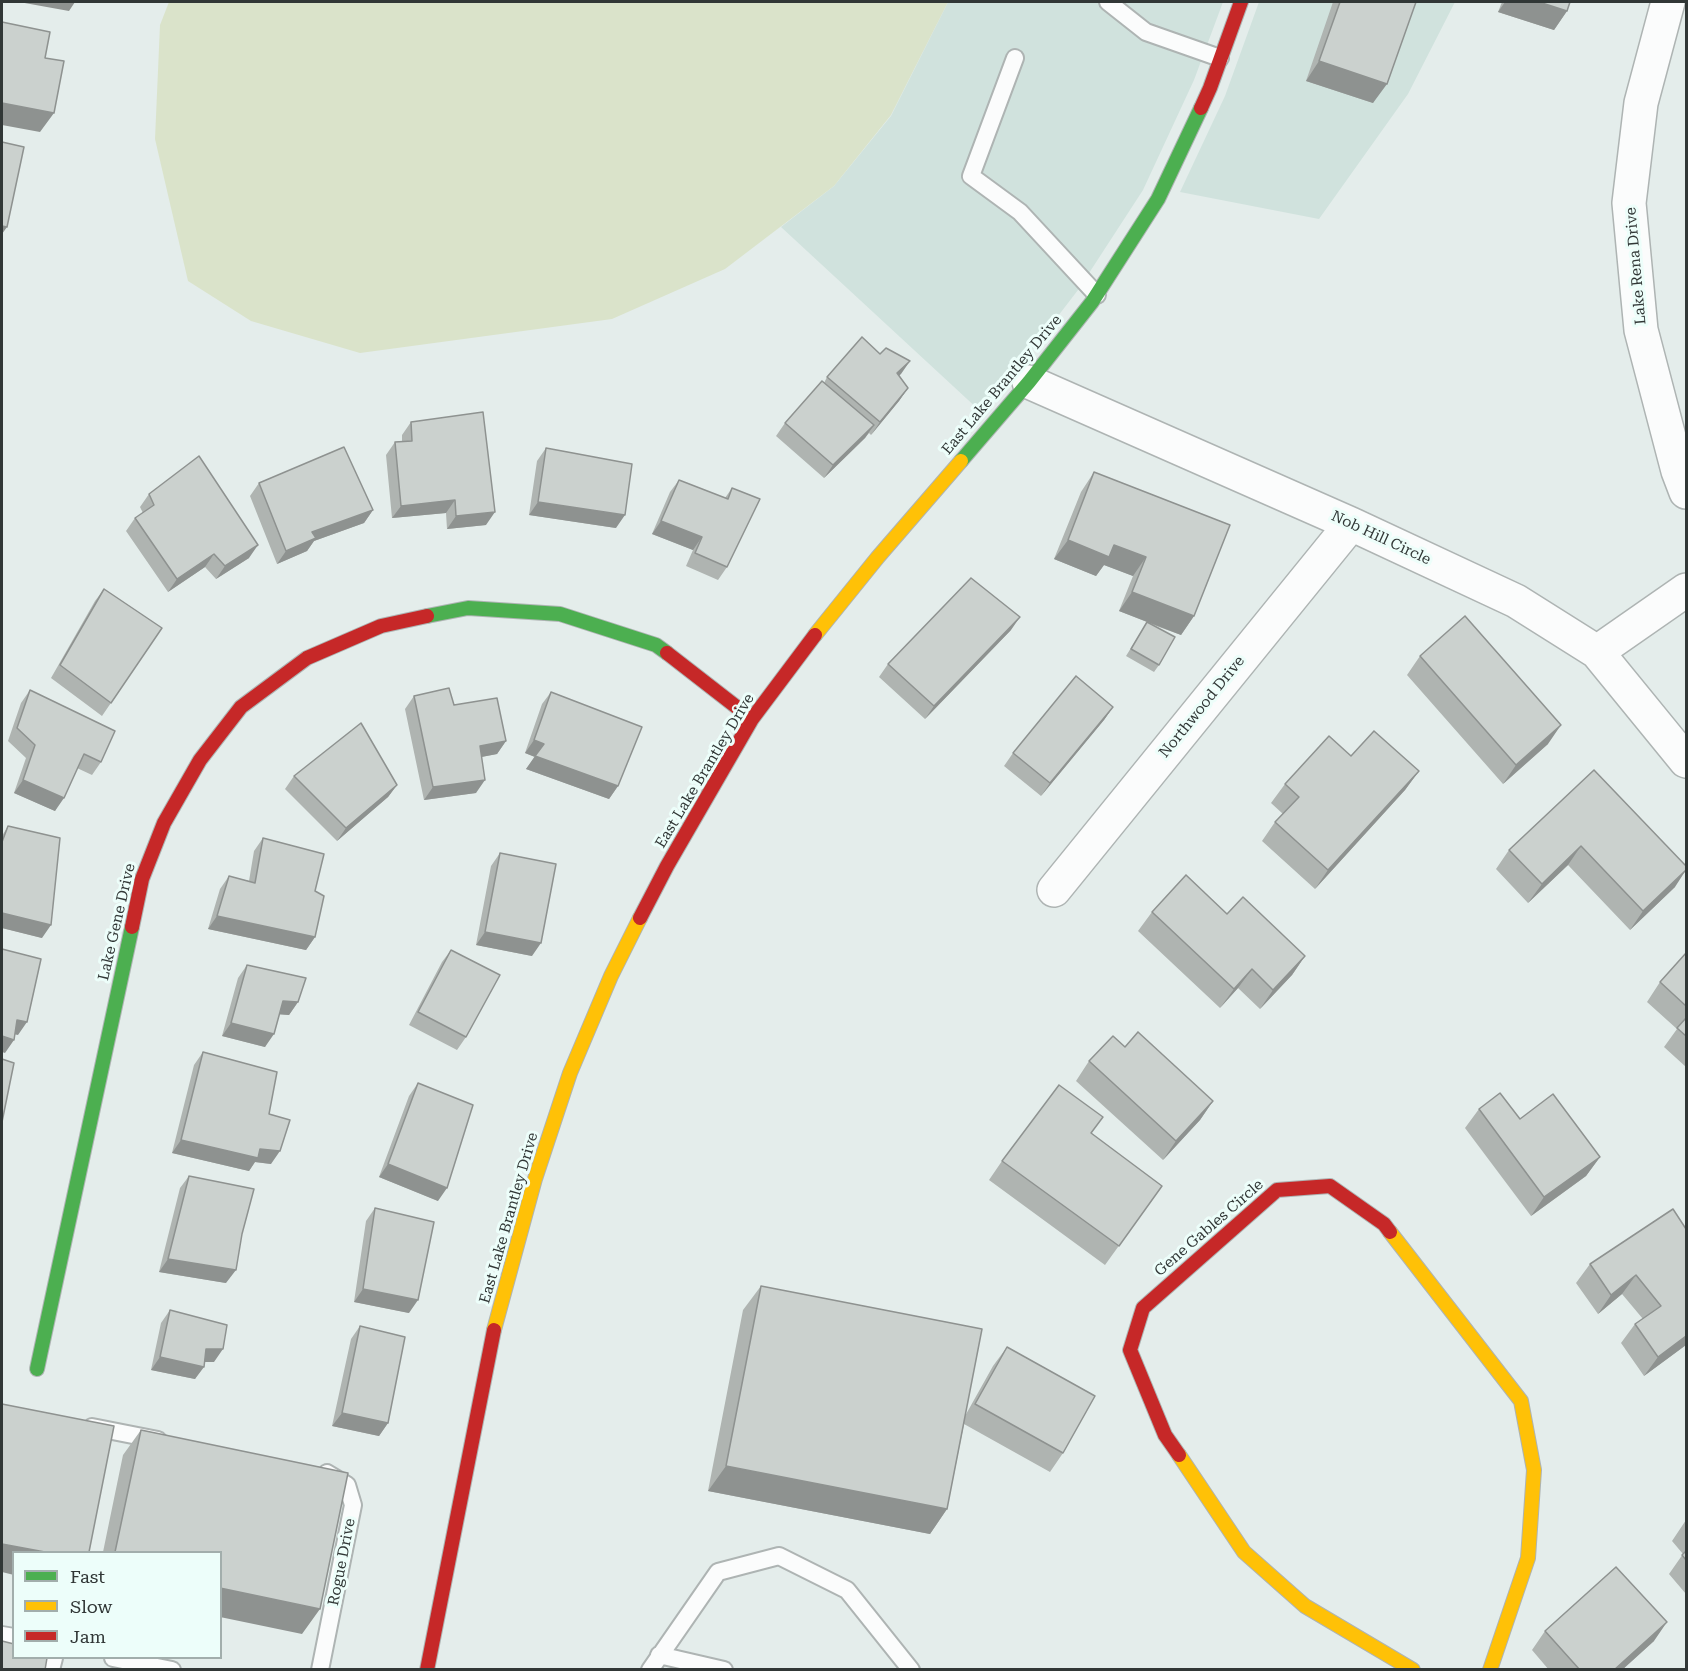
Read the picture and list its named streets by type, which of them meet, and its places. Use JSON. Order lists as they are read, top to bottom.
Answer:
{
  "streets": {
    "street": [
      "Lake Rena Drive",
      "East Lake Brantley Drive",
      "Nob Hill Circle",
      "Northwood Drive",
      "Lake Gene Drive",
      "Gene Gables Circle"
    ],
    "lane": ["Rogue Drive"]
  },
  "crossings": [
    ["East Lake Brantley Drive", "Nob Hill Circle"],
    ["East Lake Brantley Drive", "Lake Gene Drive"],
    ["Nob Hill Circle", "Northwood Drive"]
  ],
  "legend": ["Fast", "Slow", "Jam"]
}
